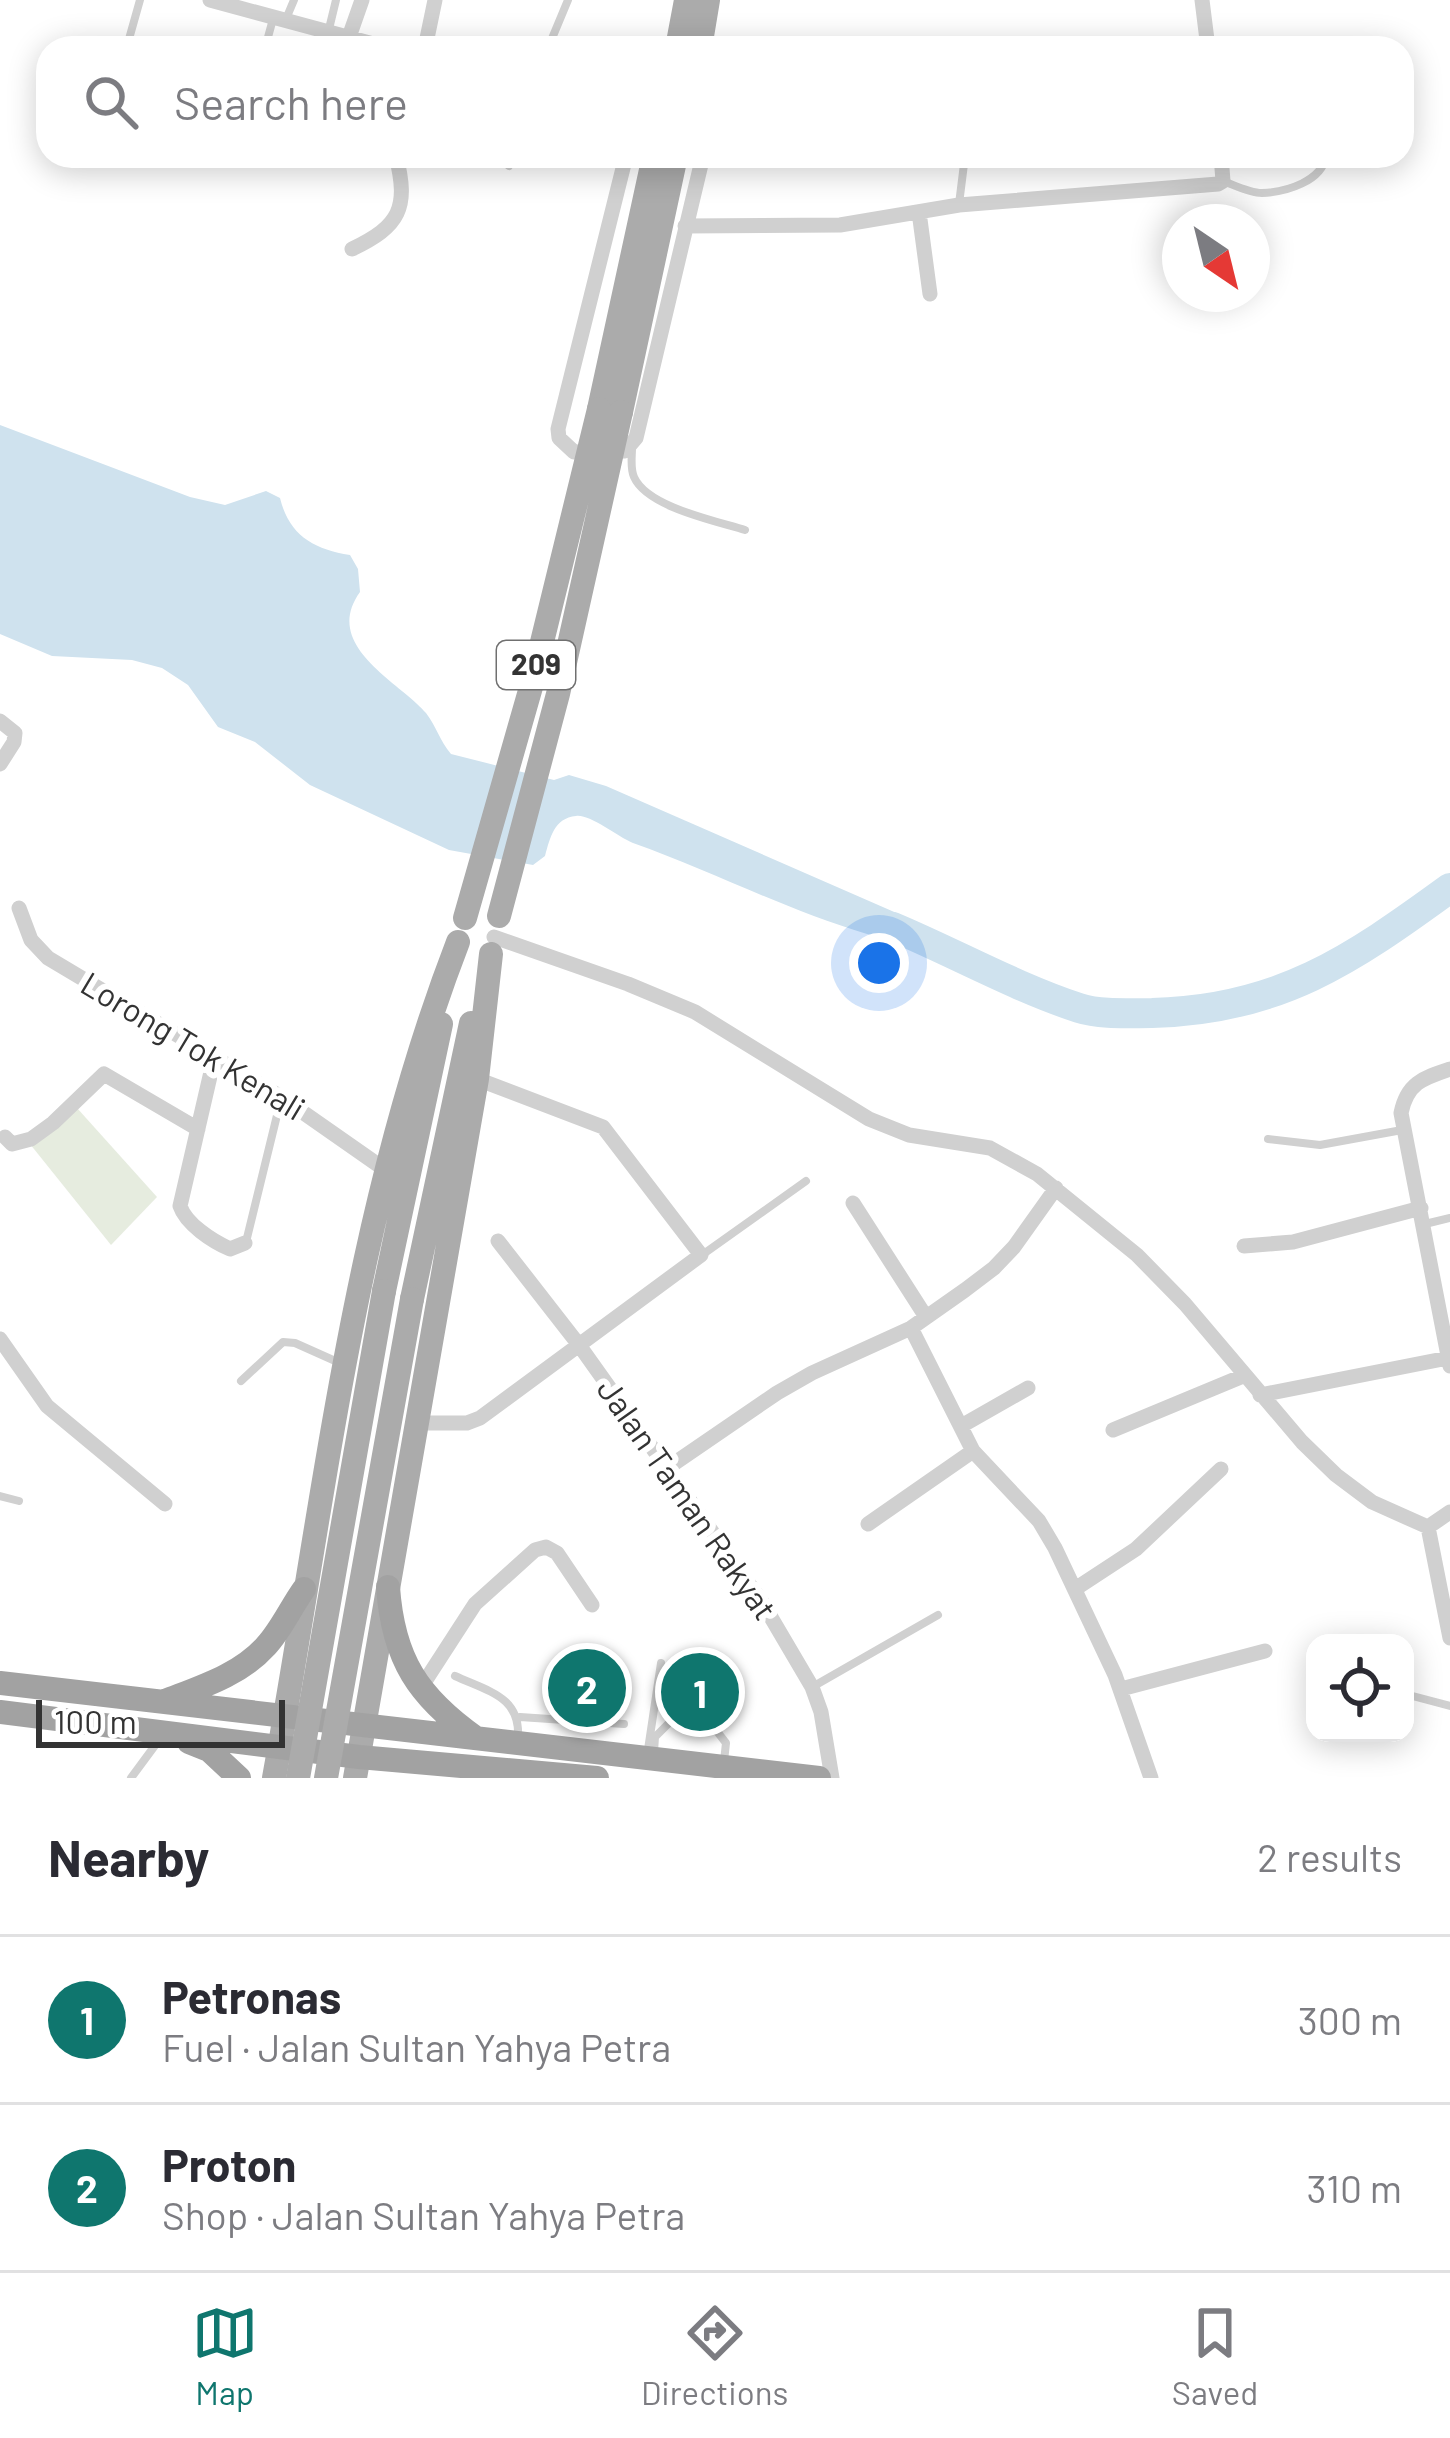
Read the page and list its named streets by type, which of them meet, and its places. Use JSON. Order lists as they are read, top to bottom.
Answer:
{
  "streets": {
    "main road": ["209"],
    "street": ["Lorong Tok Kenali", "Jalan Taman Rakyat"]
  },
  "scale_bar": "100 m",
  "north": "bottom right",
  "page": {
    "search": "Search here",
    "pins": ["2", "1"],
    "scale": "100 m",
    "heading": ["Nearby", "2 results"],
    "list": [
      {
        "mark": "1",
        "name": "Petronas",
        "note": "Fuel · Jalan Sultan Yahya Petra",
        "value": "300 m"
      },
      {
        "mark": "2",
        "name": "Proton",
        "note": "Shop · Jalan Sultan Yahya Petra",
        "value": "310 m"
      }
    ],
    "nav": ["Map", "Directions", "Saved"]
  }
}
